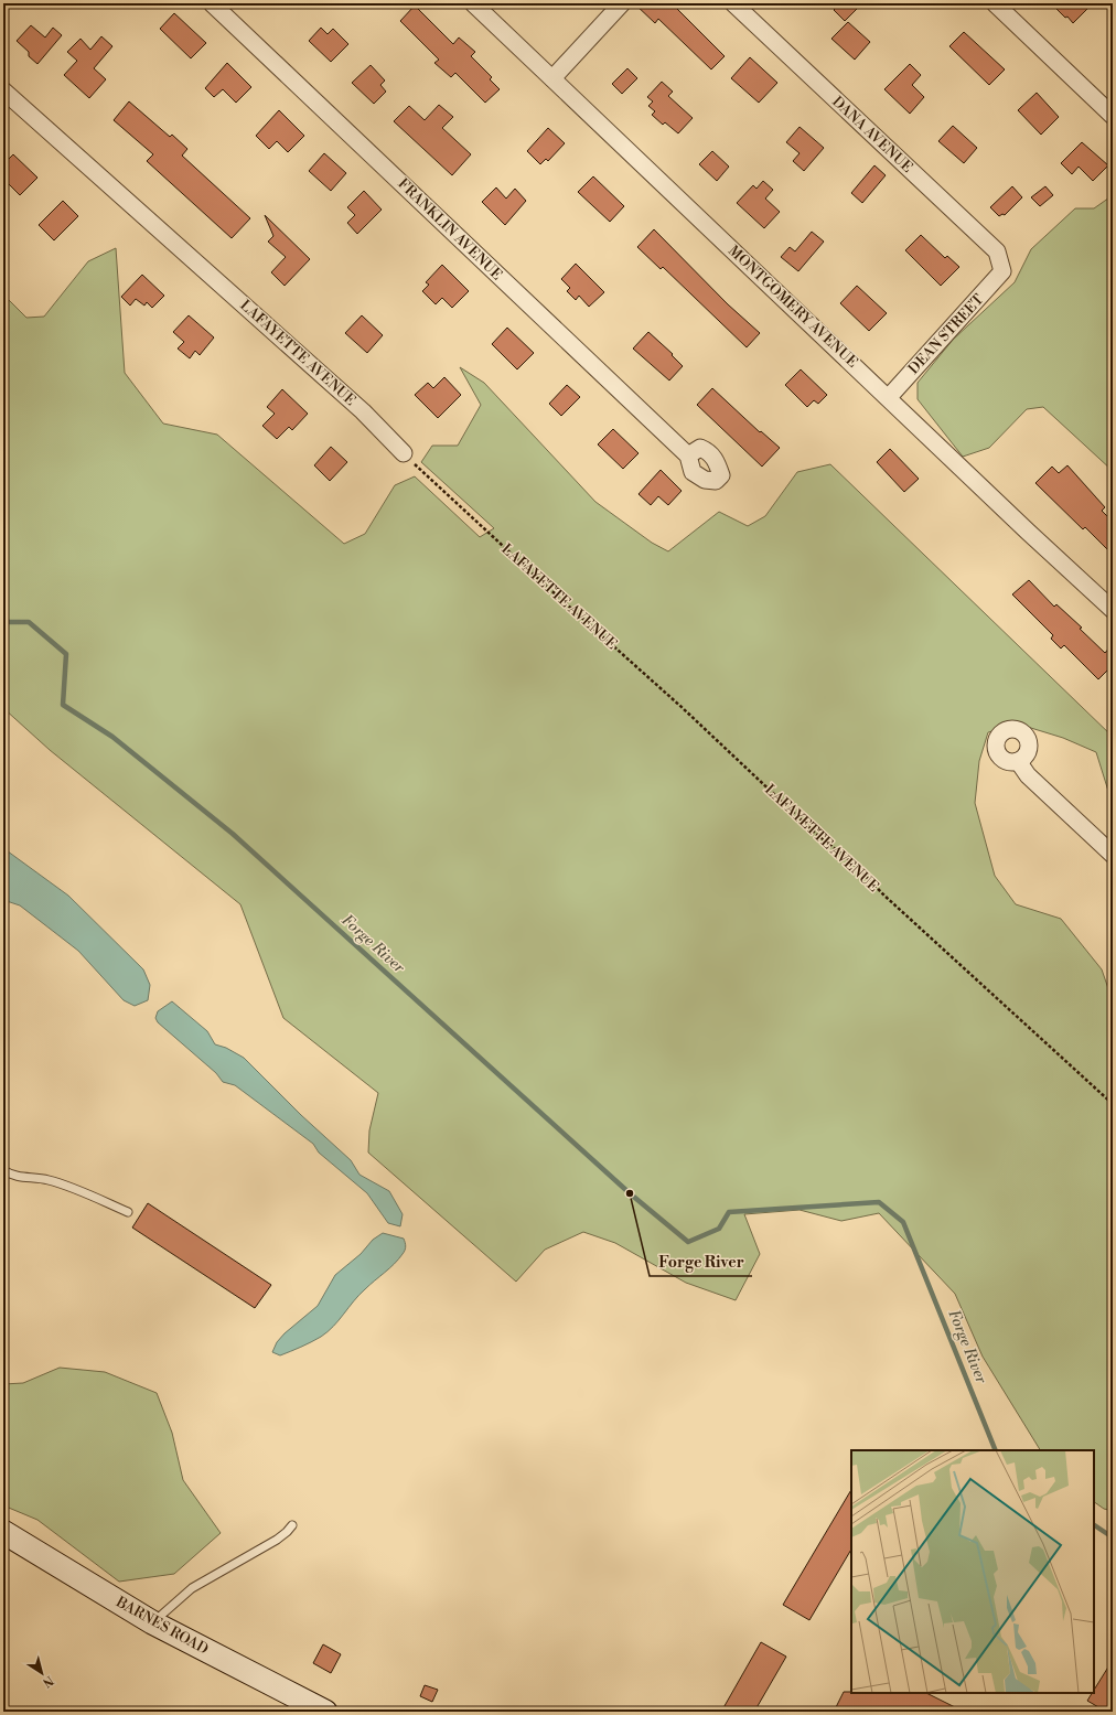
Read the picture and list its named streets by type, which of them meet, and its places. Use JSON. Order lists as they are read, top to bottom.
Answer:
{
  "streets": {
    "street": [
      "DANA AVENUE",
      "FRANKLIN AVENUE",
      "MONTGOMERY AVENUE",
      "DEAN STREET",
      "LAFAYETTE AVENUE",
      "BARNES ROAD"
    ]
  },
  "crossings": [
    ["DANA AVENUE", "DEAN STREET"],
    ["MONTGOMERY AVENUE", "DEAN STREET"]
  ],
  "water": ["Forge River"],
  "places": ["Forge River"],
  "north": "bottom right"
}
